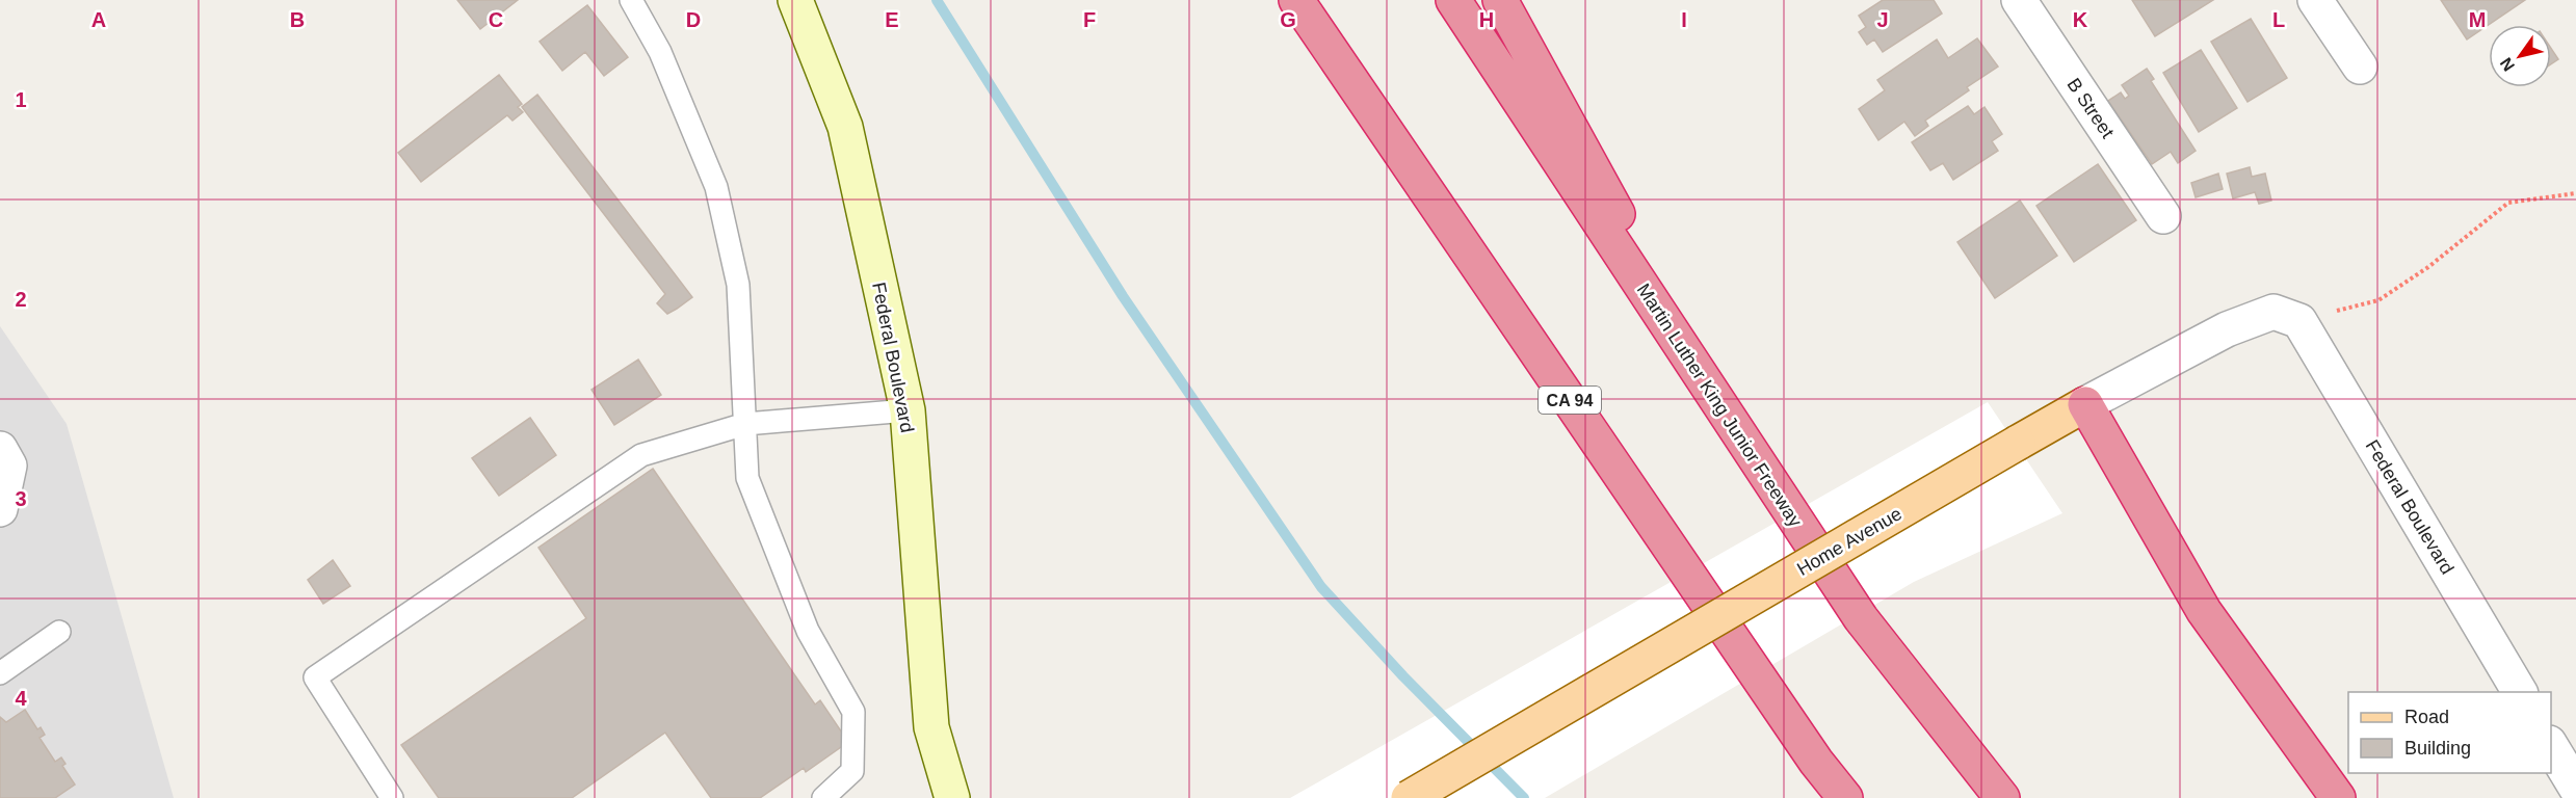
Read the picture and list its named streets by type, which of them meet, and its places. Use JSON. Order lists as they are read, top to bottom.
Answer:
{
  "streets": {
    "highway": ["CA 94", "Martin Luther King Junior Freeway"],
    "main road": ["Federal Boulevard", "Home Avenue"],
    "street": ["B Street"]
  },
  "crossings": [
    ["Federal Boulevard", "Home Avenue"]
  ],
  "legend": ["Road", "Building"],
  "north": "bottom left",
  "grid": {
    "columns": [
      "A",
      "B",
      "C",
      "D",
      "E",
      "F",
      "G",
      "H",
      "I",
      "J",
      "K",
      "L",
      "M"
    ],
    "rows": [
      "1",
      "2",
      "3",
      "4"
    ]
  }
}
